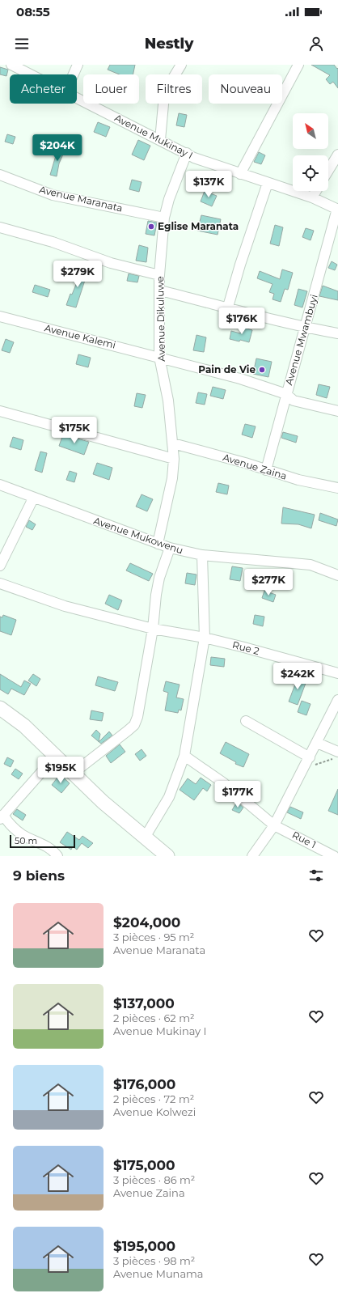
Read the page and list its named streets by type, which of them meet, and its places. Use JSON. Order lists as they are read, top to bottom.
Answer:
{
  "streets": {
    "street": [
      "Avenue Mukinay I",
      "Avenue Maranata",
      "Avenue Dikuluwe",
      "Avenue Kalemi",
      "Avenue Mwambuyi",
      "Avenue Zaina",
      "Avenue Mukowenu",
      "Rue 2",
      "Rue 1"
    ]
  },
  "crossings": [
    ["Avenue Mukinay I", "Avenue Dikuluwe"],
    ["Avenue Mukinay I", "Avenue Mwambuyi"],
    ["Avenue Maranata", "Avenue Dikuluwe"],
    ["Avenue Dikuluwe", "Avenue Kalemi"],
    ["Avenue Dikuluwe", "Avenue Zaina"],
    ["Avenue Dikuluwe", "Avenue Mukowenu"],
    ["Avenue Kalemi", "Avenue Mwambuyi"],
    ["Avenue Mwambuyi", "Avenue Zaina"]
  ],
  "places": ["Eglise Maranata", "Pain de Vie"],
  "scale_bar": "50 m",
  "north": "top left",
  "page": {
    "status": "08:55",
    "header": "Nestly",
    "chip": [
      "Acheter",
      "Louer",
      "Filtres",
      "Nouveau"
    ],
    "price": [
      "$204K",
      "$137K",
      "$279K",
      "$176K",
      "$175K",
      "$277K",
      "$242K",
      "$195K",
      "$177K"
    ],
    "scale": "50 m",
    "heading": "9 biens",
    "list": [
      {
        "name": "$204,000",
        "note": "3 pièces · 95 m² · Avenue Maranata"
      },
      {
        "name": "$137,000",
        "note": "2 pièces · 62 m² · Avenue Mukinay I"
      },
      {
        "name": "$176,000",
        "note": "2 pièces · 72 m² · Avenue Kolwezi"
      },
      {
        "name": "$175,000",
        "note": "3 pièces · 86 m² · Avenue Zaina"
      },
      {
        "name": "$195,000",
        "note": "3 pièces · 98 m² · Avenue Munama"
      }
    ]
  }
}
